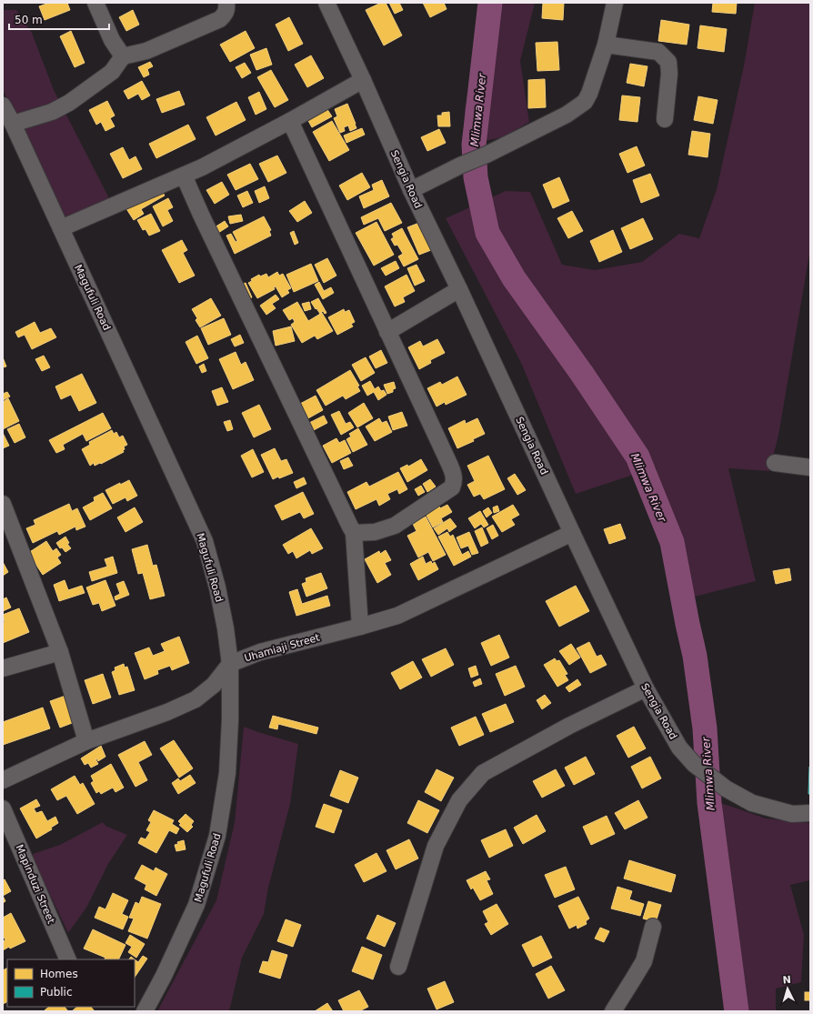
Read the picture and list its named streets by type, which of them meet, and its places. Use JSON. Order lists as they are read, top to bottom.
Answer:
{
  "streets": {
    "street": [
      "Sengia Road",
      "Magufuli Road",
      "Uhamiaji Street",
      "Mapinduzi Street"
    ]
  },
  "crossings": [
    ["Sengia Road", "Uhamiaji Street"],
    ["Magufuli Road", "Uhamiaji Street"]
  ],
  "water": ["Mlimwa River"],
  "legend": ["Homes", "Public"],
  "scale_bar": "50 m",
  "north": "top"
}
